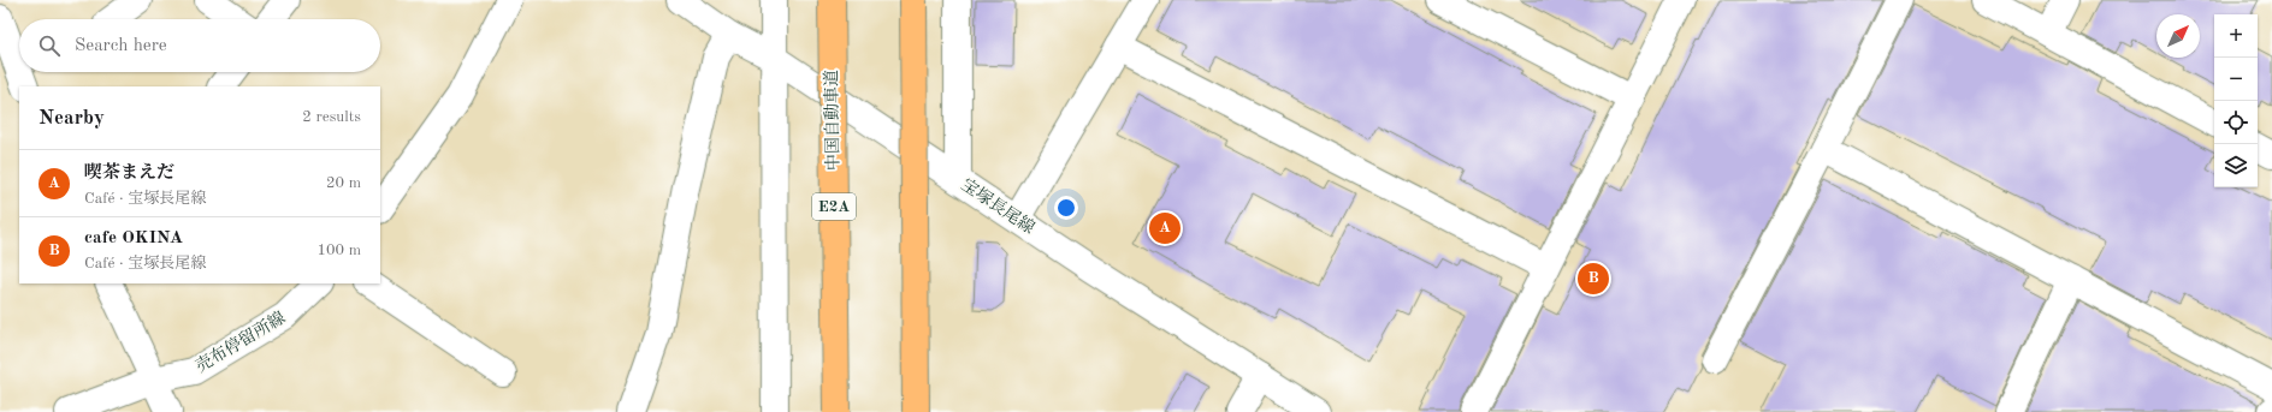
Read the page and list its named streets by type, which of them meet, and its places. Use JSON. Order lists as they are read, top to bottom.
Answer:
{
  "streets": {
    "highway": ["中国自動車道", "E2A"],
    "street": ["宝塚長尾線", "売布停留所線"]
  },
  "north": "top right",
  "page": {
    "map_buttons": ["+", "−"],
    "search": "Search here",
    "heading": ["Nearby", "2 results"],
    "list": [
      {
        "mark": "A",
        "name": "喫茶まえだ",
        "note": "Café · 宝塚長尾線",
        "value": "20 m"
      },
      {
        "mark": "B",
        "name": "cafe OKINA",
        "note": "Café · 宝塚長尾線",
        "value": "100 m"
      }
    ],
    "pins": ["A", "B"]
  }
}
